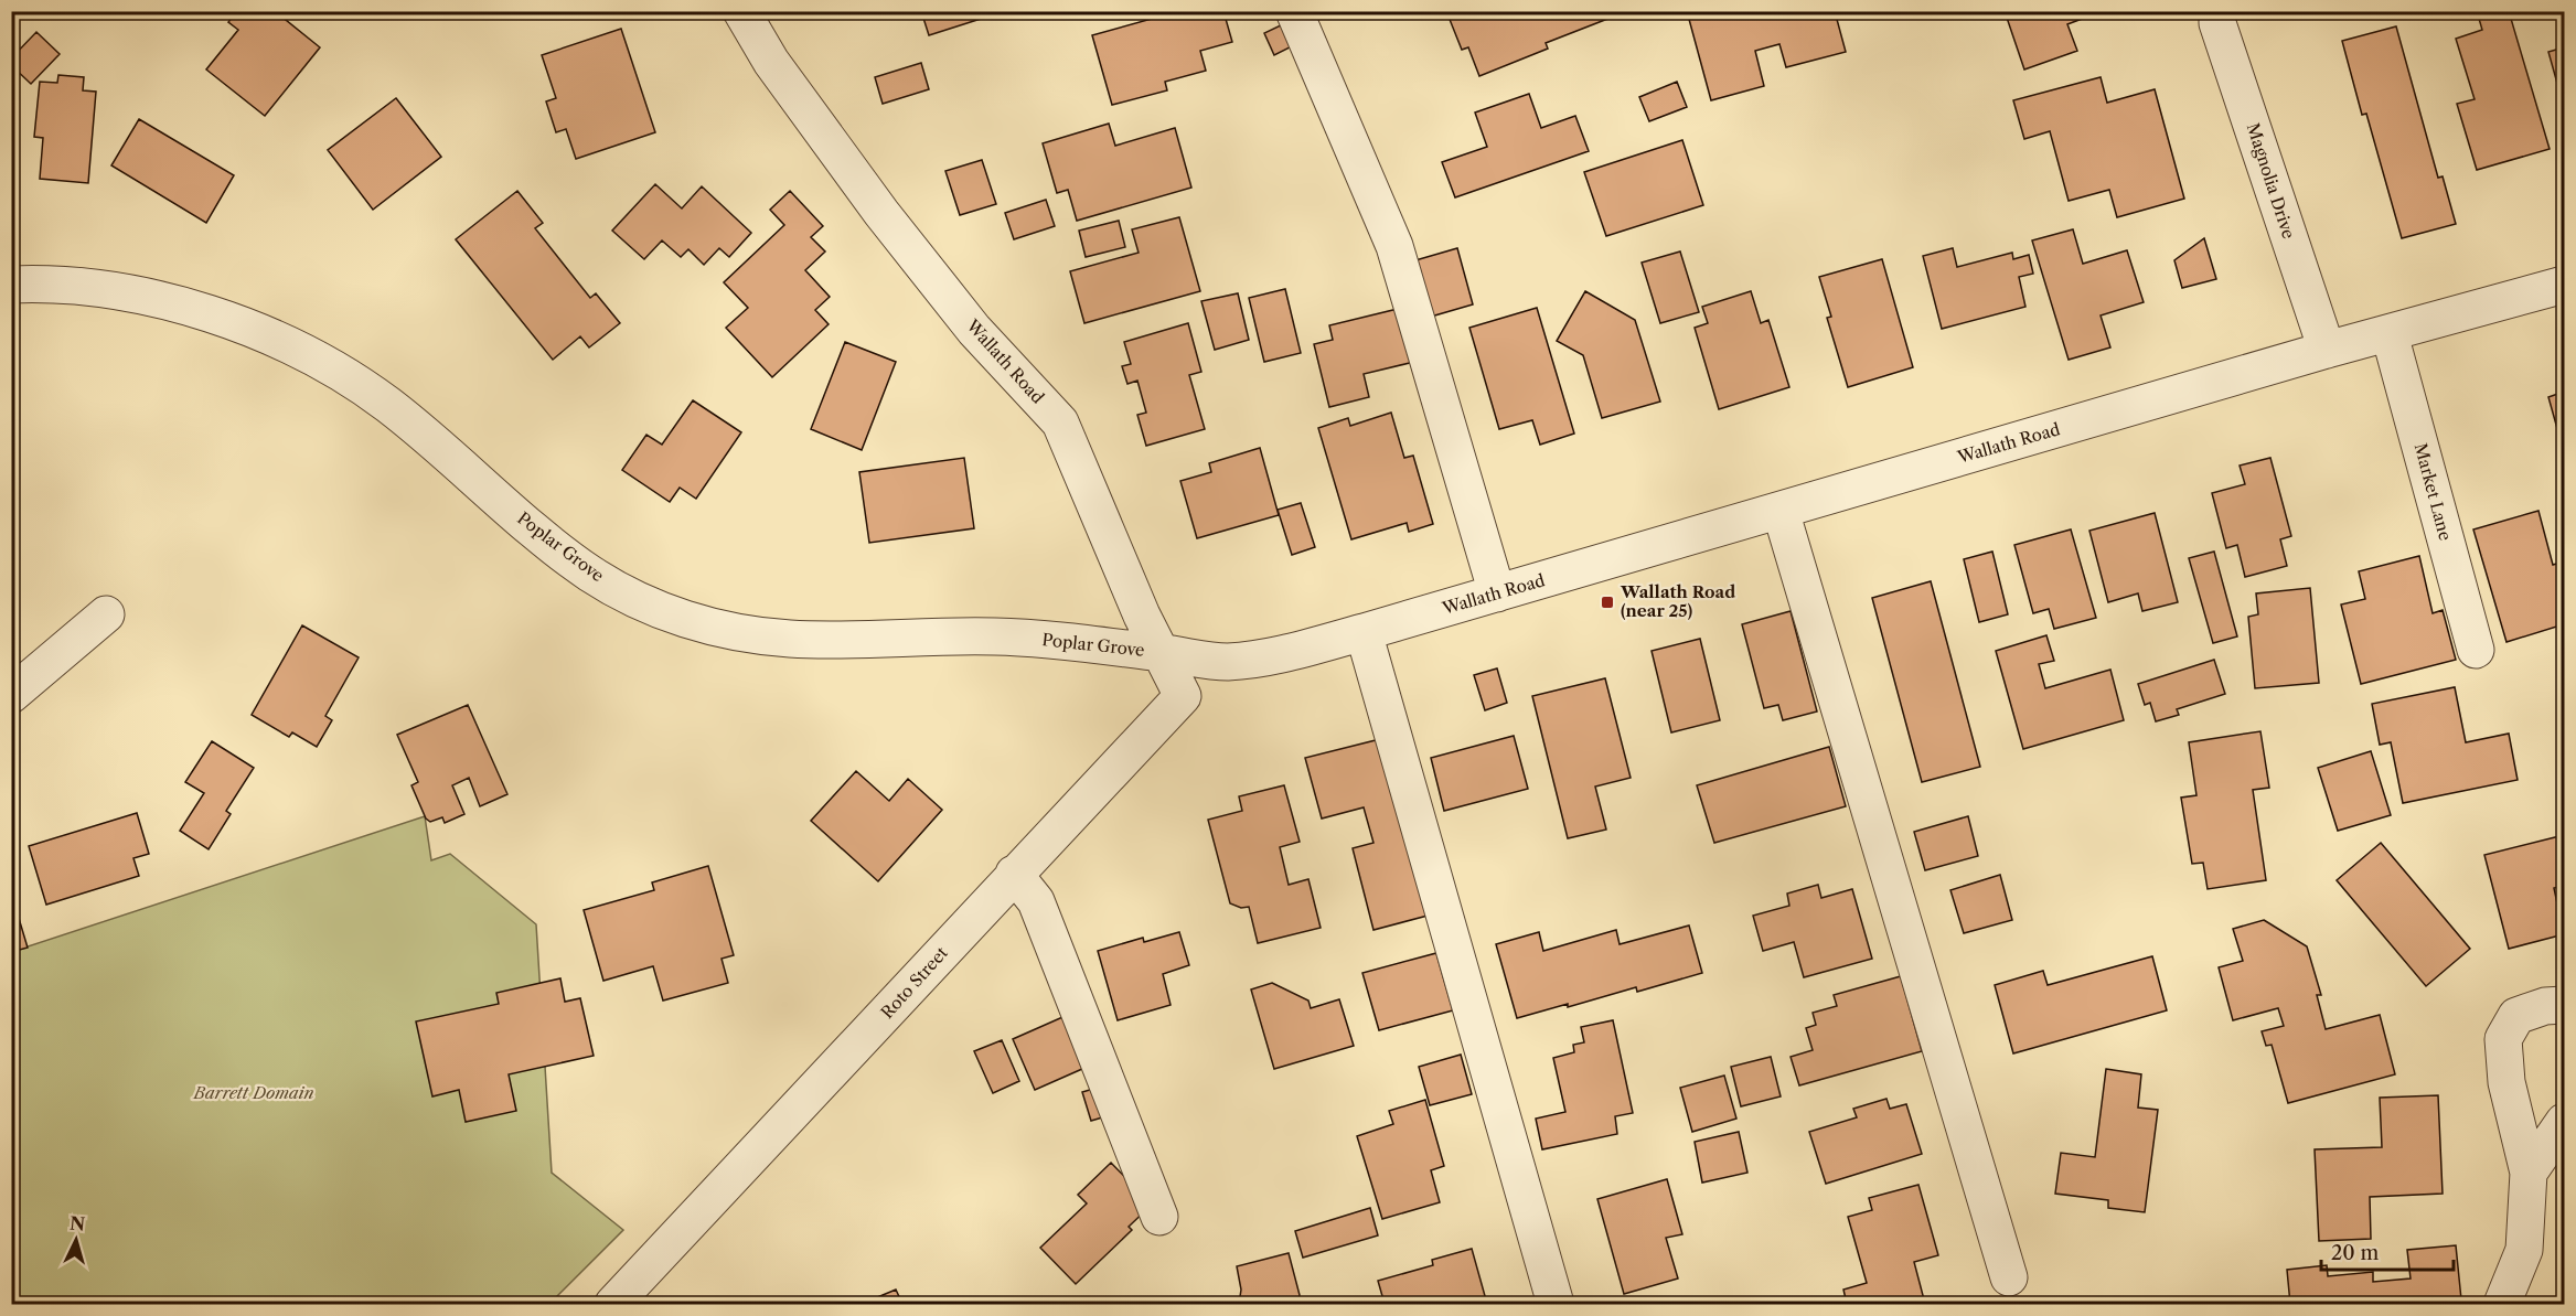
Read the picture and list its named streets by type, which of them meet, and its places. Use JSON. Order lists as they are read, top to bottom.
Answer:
{
  "streets": {
    "street": [
      "Magnolia Drive",
      "Wallath Road",
      "Market Lane",
      "Poplar Grove",
      "Roto Street"
    ]
  },
  "crossings": [
    ["Magnolia Drive", "Wallath Road"],
    ["Wallath Road", "Market Lane"],
    ["Wallath Road", "Poplar Grove"],
    ["Wallath Road", "Roto Street"],
    ["Poplar Grove", "Roto Street"]
  ],
  "parks": ["Barrett Domain"],
  "places": {
    "transit": ["Wallath Road (near 25)"]
  },
  "scale_bar": "20 m",
  "north": "top"
}
